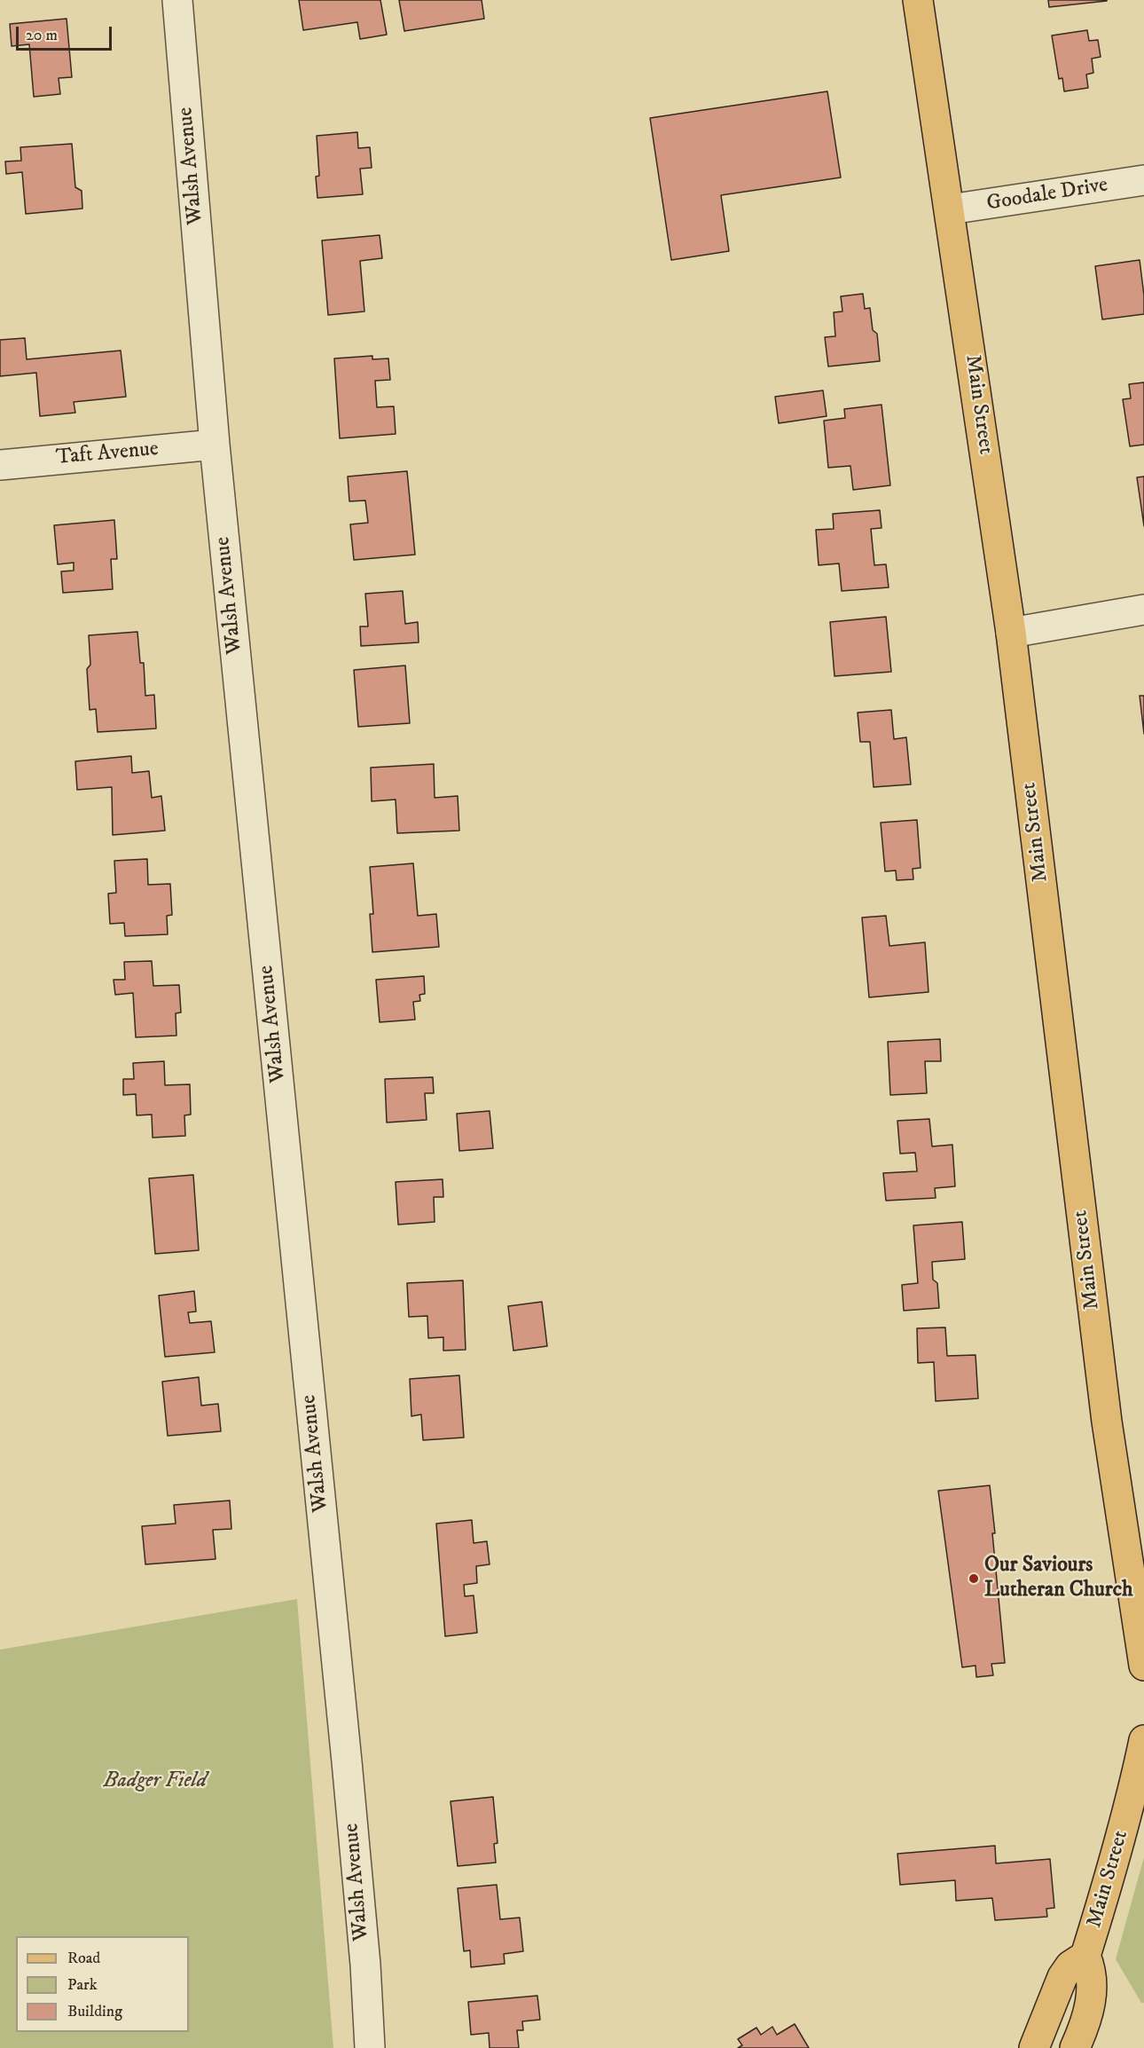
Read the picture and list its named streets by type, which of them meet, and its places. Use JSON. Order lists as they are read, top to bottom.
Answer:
{
  "streets": {
    "main road": ["Main Street"],
    "street": ["Walsh Avenue", "Goodale Drive", "Taft Avenue"]
  },
  "crossings": [
    ["Walsh Avenue", "Taft Avenue"],
    ["Goodale Drive", "Main Street"]
  ],
  "parks": ["Badger Field"],
  "places": ["Our Saviours Lutheran Church"],
  "legend": ["Road", "Park", "Building"],
  "scale_bar": "20 m"
}
